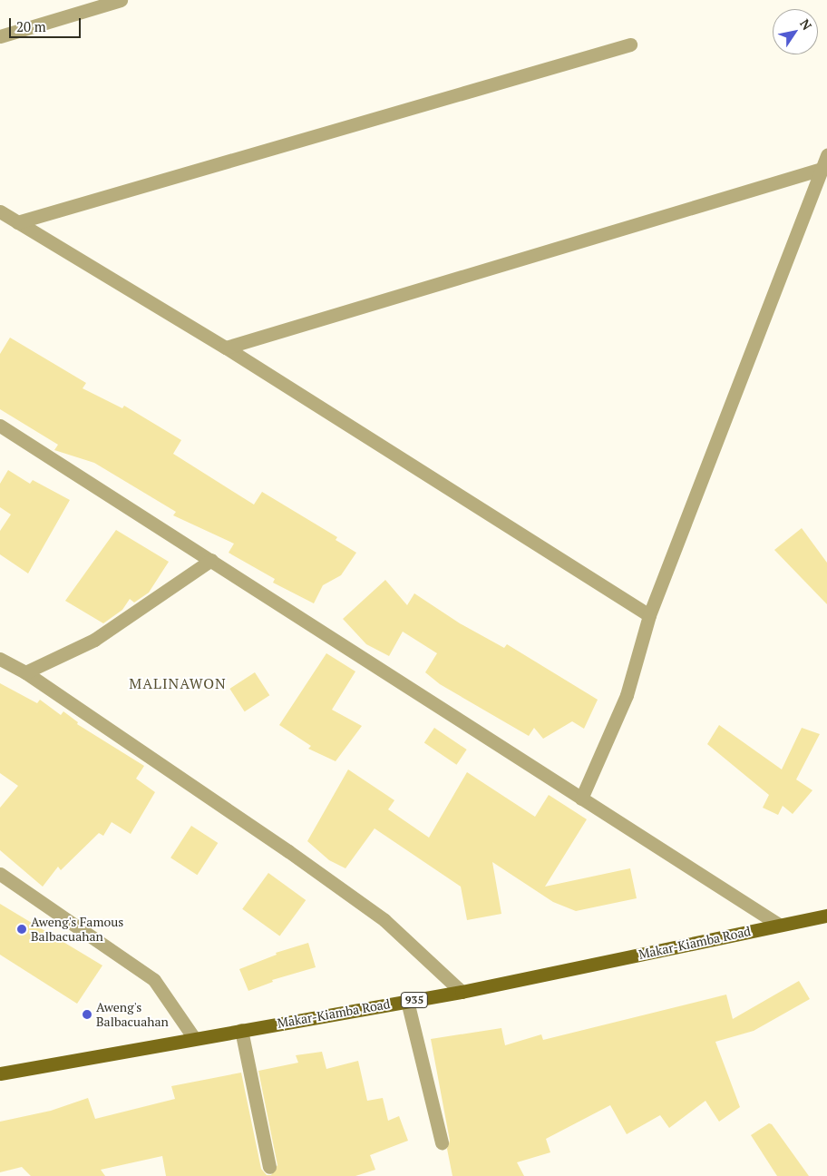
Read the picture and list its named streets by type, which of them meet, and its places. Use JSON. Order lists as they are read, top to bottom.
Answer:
{
  "streets": {
    "main road": ["Makar-Kiamba Road", "935"]
  },
  "districts": ["MALINAWON"],
  "places": ["Aweng's Famous Balbacuahan", "Aweng's Balbacuahan"],
  "scale_bar": "20 m",
  "north": "top right"
}
